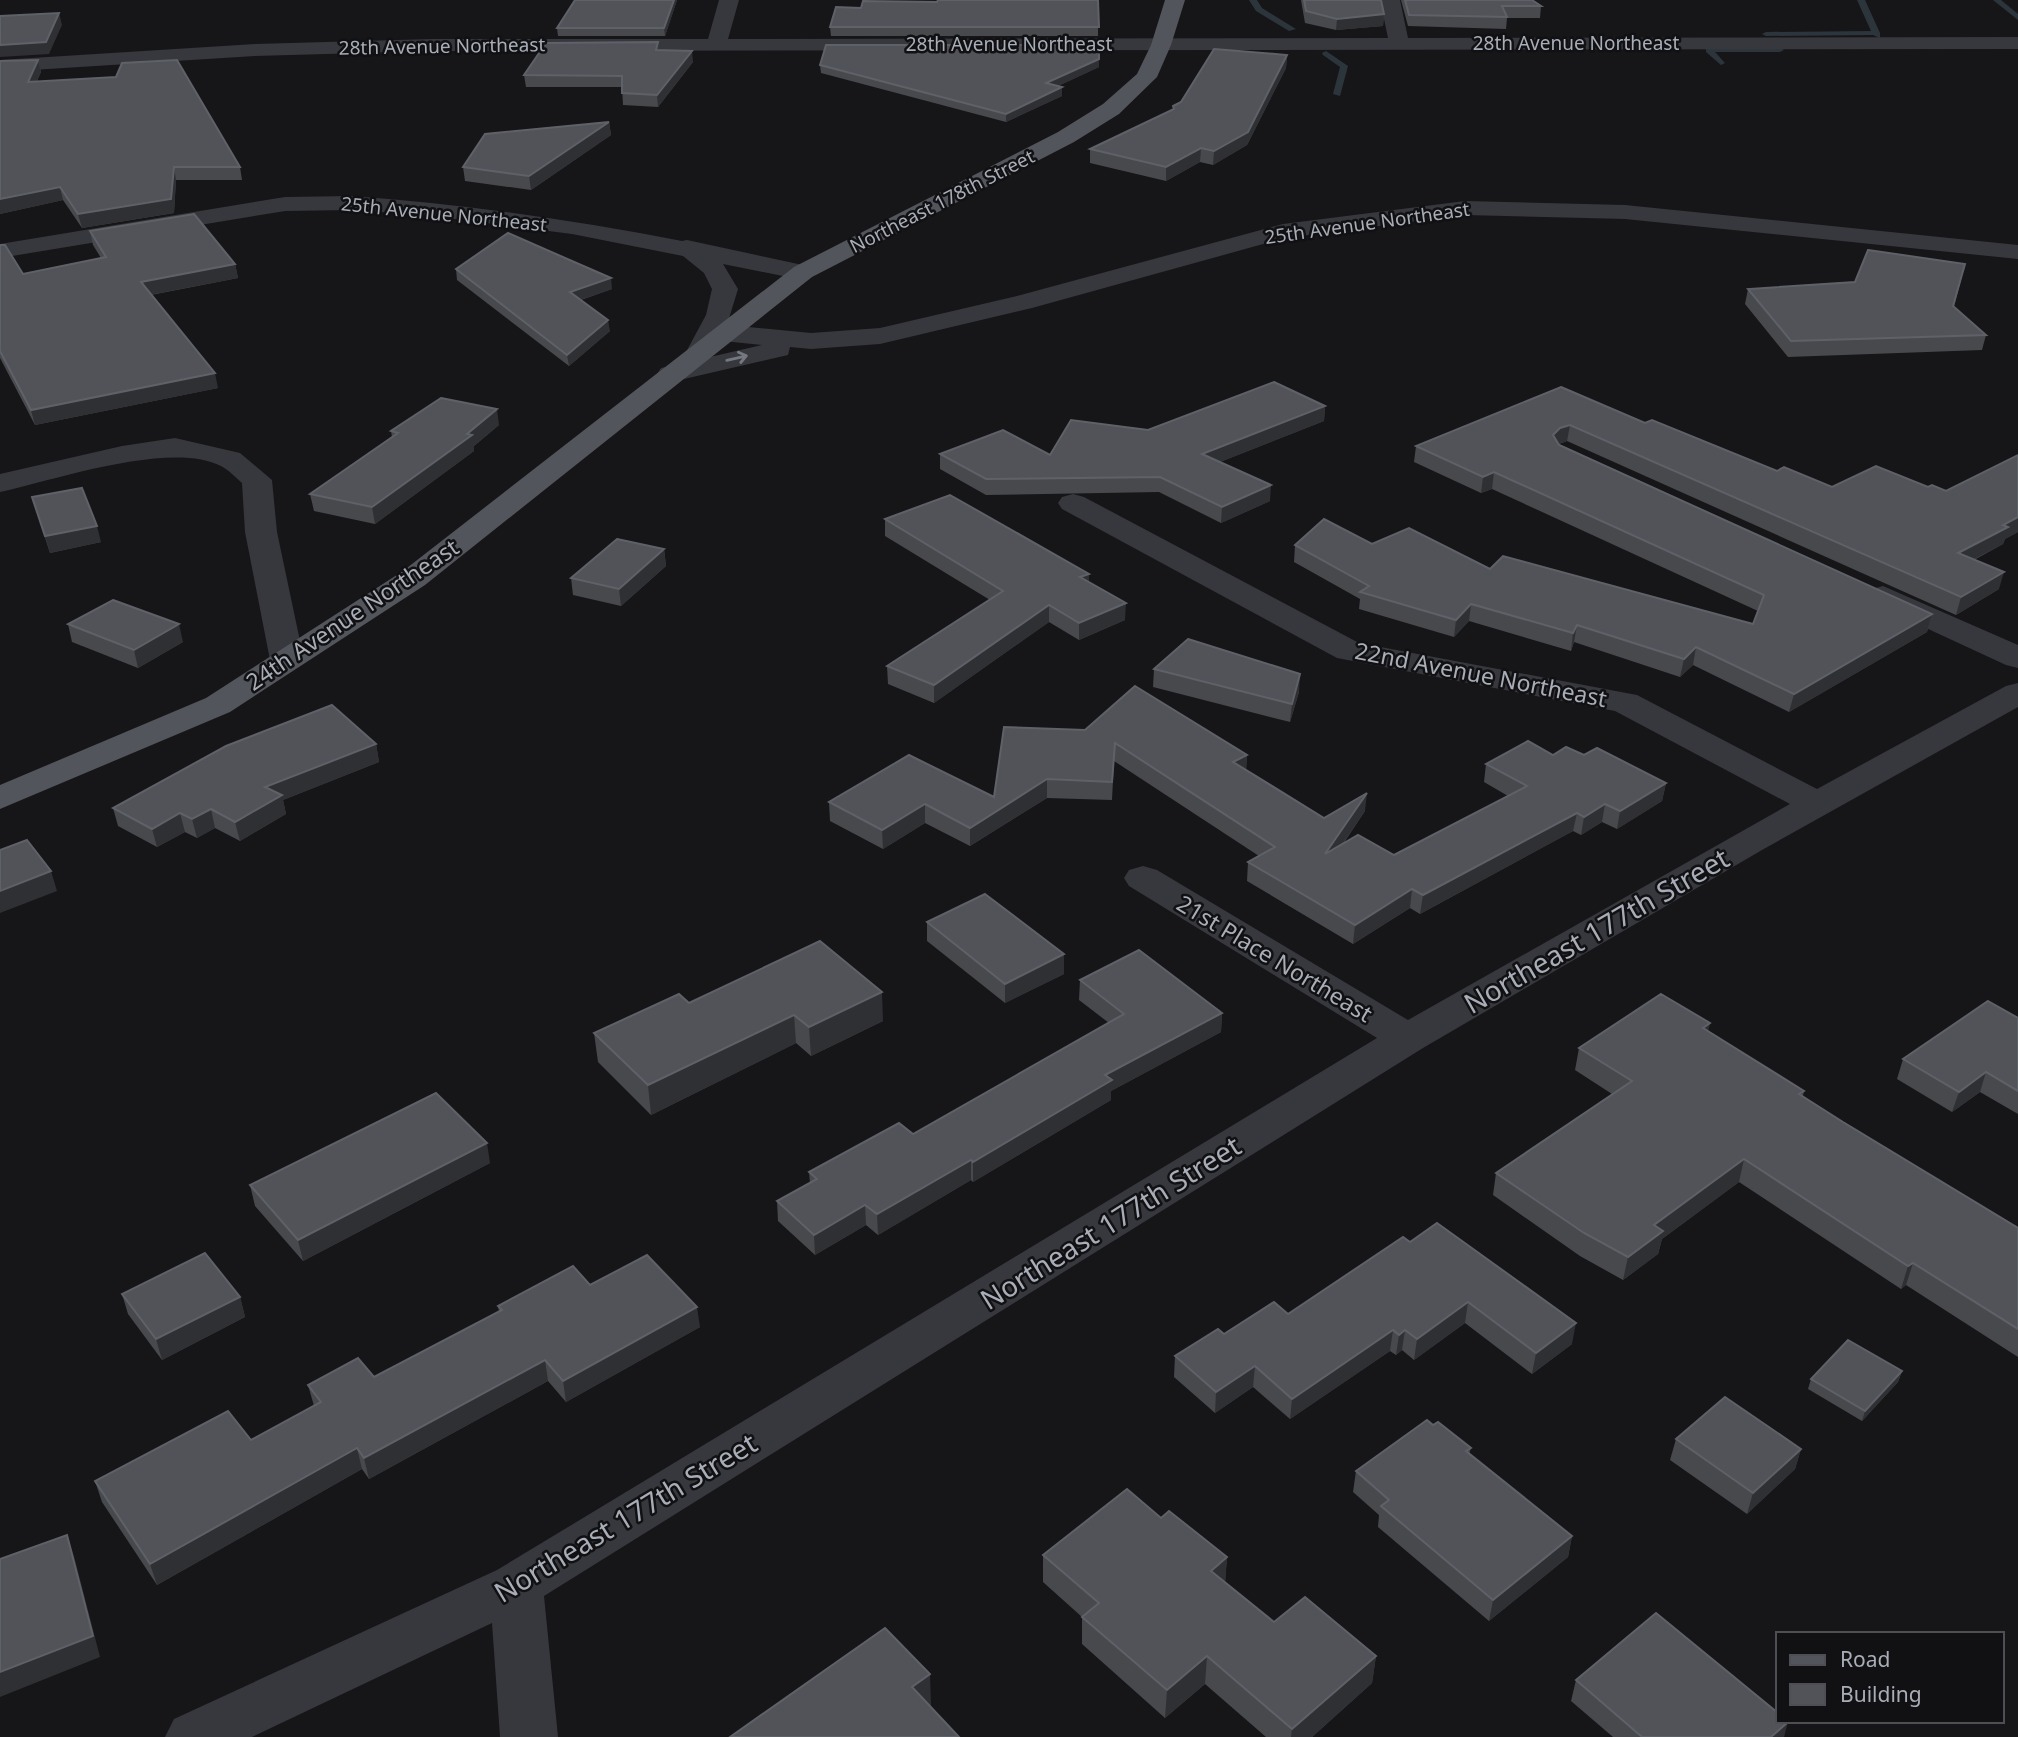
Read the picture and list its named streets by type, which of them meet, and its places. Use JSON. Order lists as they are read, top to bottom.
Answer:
{
  "streets": {
    "main road": ["Northeast 178th Street", "24th Avenue Northeast"],
    "street": [
      "28th Avenue Northeast",
      "25th Avenue Northeast",
      "22nd Avenue Northeast",
      "Northeast 177th Street",
      "21st Place Northeast"
    ]
  },
  "crossings": [
    ["28th Avenue Northeast", "Northeast 178th Street"],
    ["Northeast 178th Street", "25th Avenue Northeast"],
    ["Northeast 178th Street", "24th Avenue Northeast"],
    ["25th Avenue Northeast", "24th Avenue Northeast"],
    ["22nd Avenue Northeast", "Northeast 177th Street"],
    ["Northeast 177th Street", "21st Place Northeast"]
  ],
  "legend": ["Road", "Building"]
}
